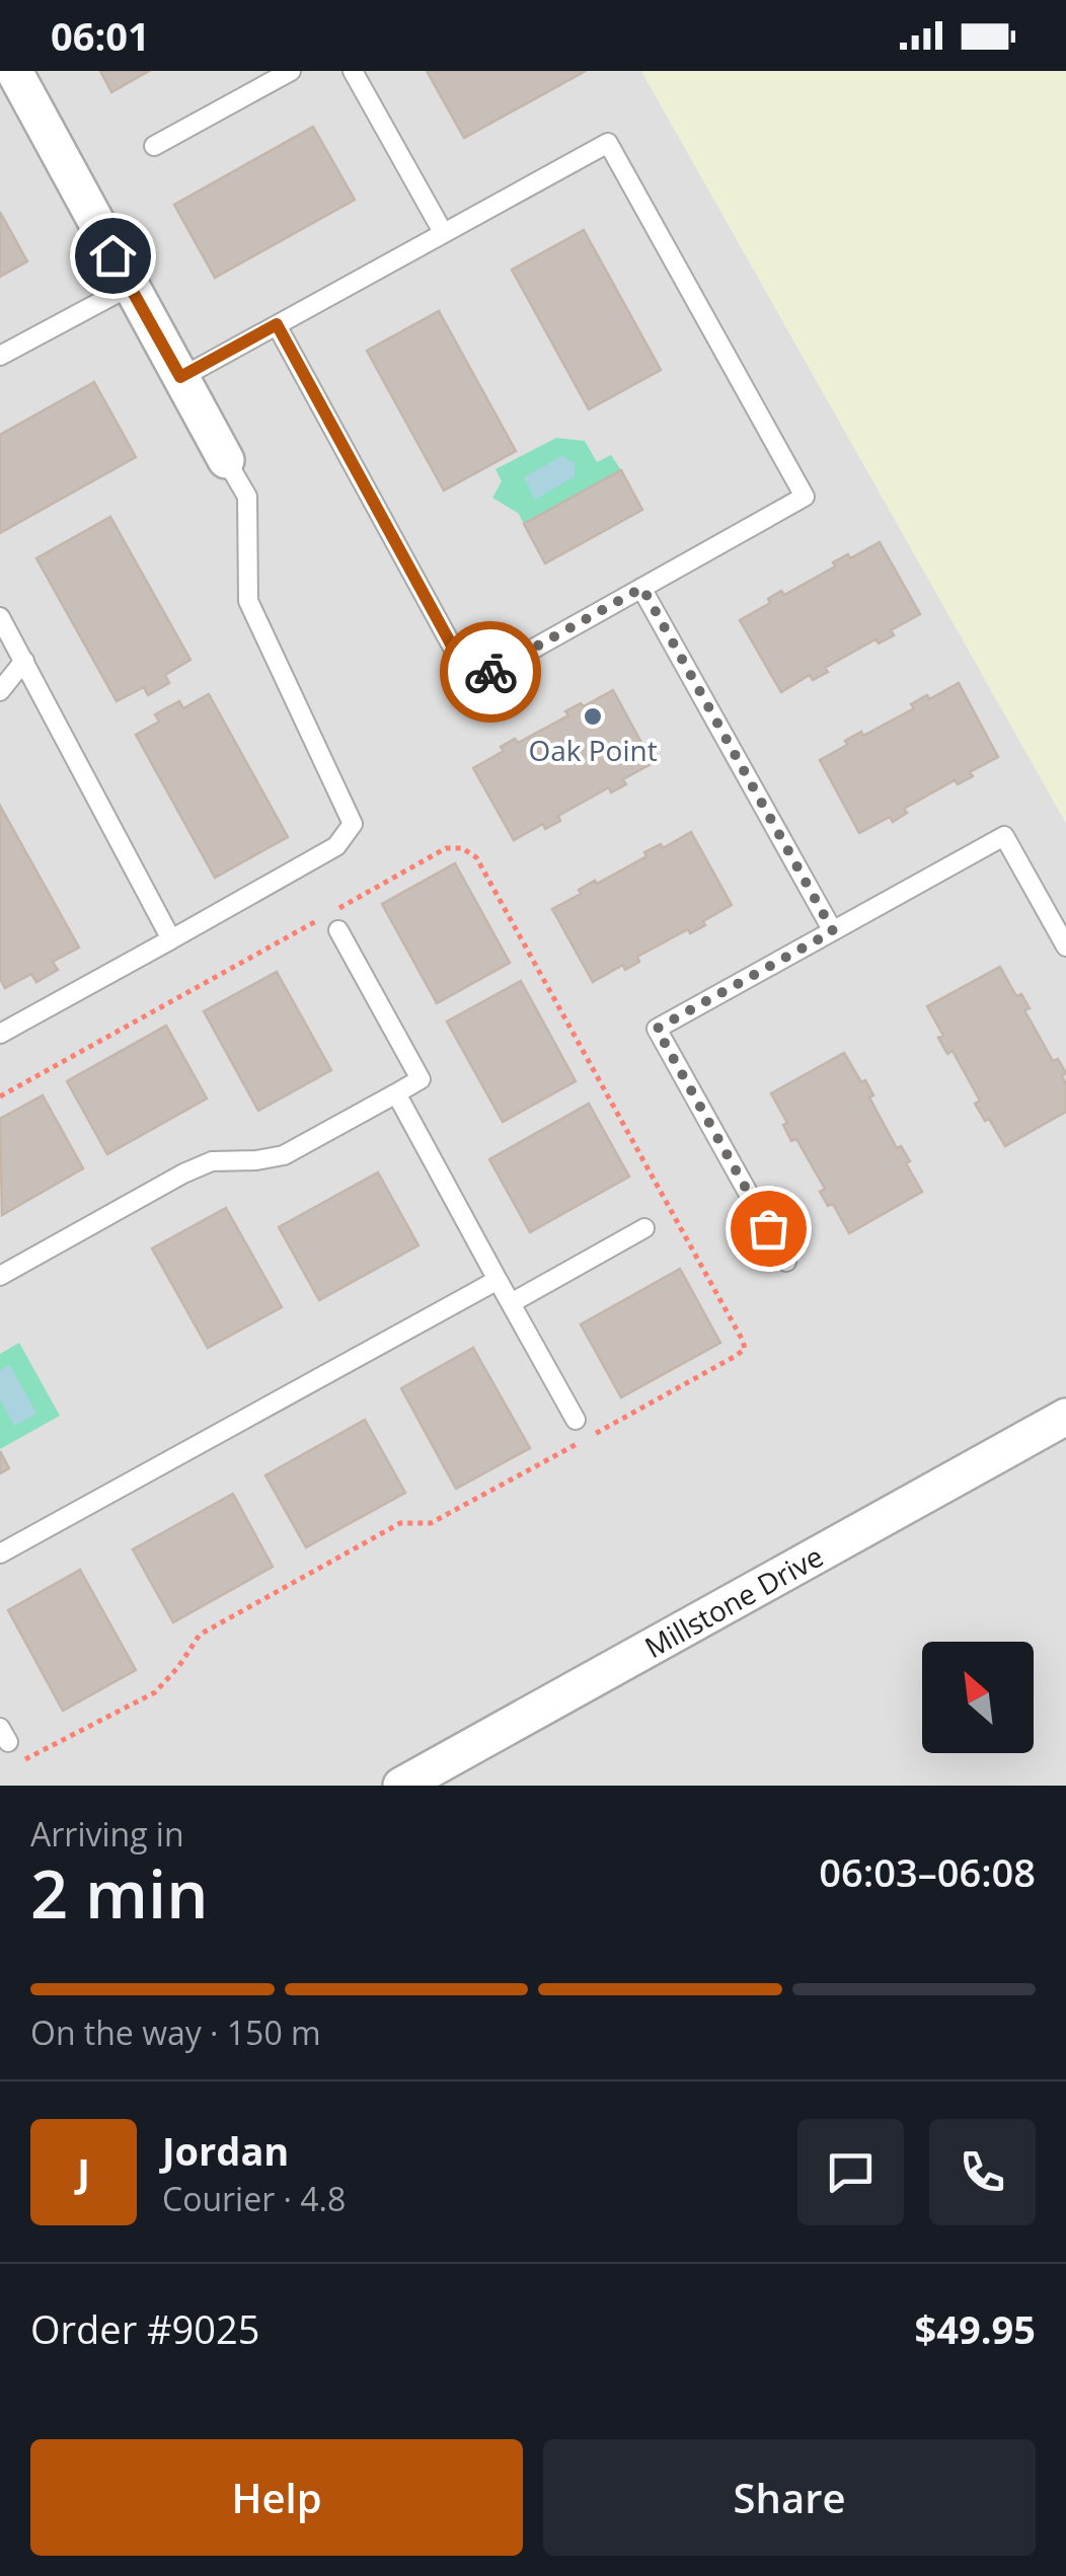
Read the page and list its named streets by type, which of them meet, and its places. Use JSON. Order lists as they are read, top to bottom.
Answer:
{
  "streets": {
    "street": ["Millstone Drive"]
  },
  "places": ["Oak Point"],
  "north": "top left",
  "page": {
    "status": "06:01",
    "heading": ["2 min", "Arriving in", "06:03–06:08"],
    "panel": [
      "Jordan",
      "Courier · 4.8",
      "Order #9025",
      "$49.95"
    ],
    "bar": "On the way · 150 m",
    "round": "J",
    "buttons": ["Help", "Share"]
  }
}
